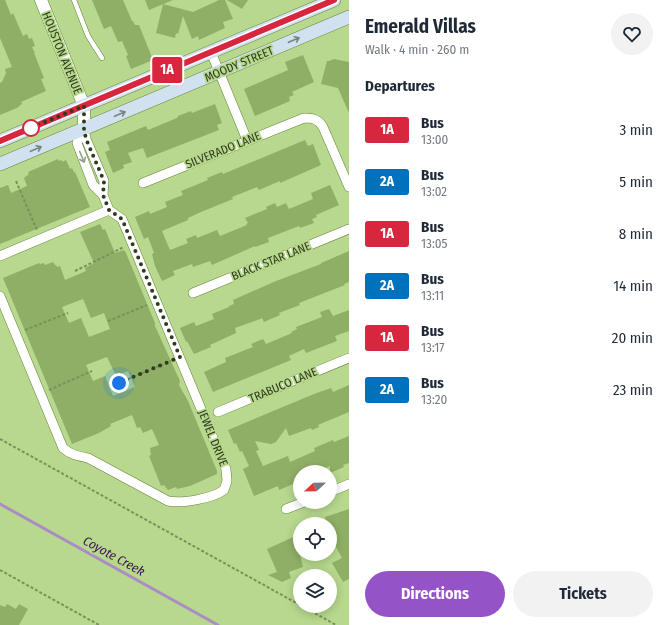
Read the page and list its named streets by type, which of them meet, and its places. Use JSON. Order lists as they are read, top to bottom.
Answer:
{
  "streets": {
    "main road": ["MOODY STREET"],
    "street": [
      "HOUSTON AVENUE",
      "SILVERADO LANE",
      "BLACK STAR LANE",
      "TRABUCO LANE",
      "JEWEL DRIVE"
    ]
  },
  "crossings": [
    ["HOUSTON AVENUE", "MOODY STREET"],
    ["HOUSTON AVENUE", "JEWEL DRIVE"],
    ["MOODY STREET", "JEWEL DRIVE"]
  ],
  "water": ["Coyote Creek"],
  "lines": ["bus line 1A"],
  "north": "left",
  "page": {
    "on_map": "1A",
    "heading": [
      ["Emerald Villas", "Walk · 4 min · 260 m"],
      "Departures"
    ],
    "list": [
      {
        "mark": "1A",
        "name": "Bus",
        "note": "13:00",
        "value": "3 min"
      },
      {
        "mark": "2A",
        "name": "Bus",
        "note": "13:02",
        "value": "5 min"
      },
      {
        "mark": "1A",
        "name": "Bus",
        "note": "13:05",
        "value": "8 min"
      },
      {
        "mark": "2A",
        "name": "Bus",
        "note": "13:11",
        "value": "14 min"
      },
      {
        "mark": "1A",
        "name": "Bus",
        "note": "13:17",
        "value": "20 min"
      },
      {
        "mark": "2A",
        "name": "Bus",
        "note": "13:20",
        "value": "23 min"
      }
    ],
    "buttons": ["Directions", "Tickets"]
  }
}
